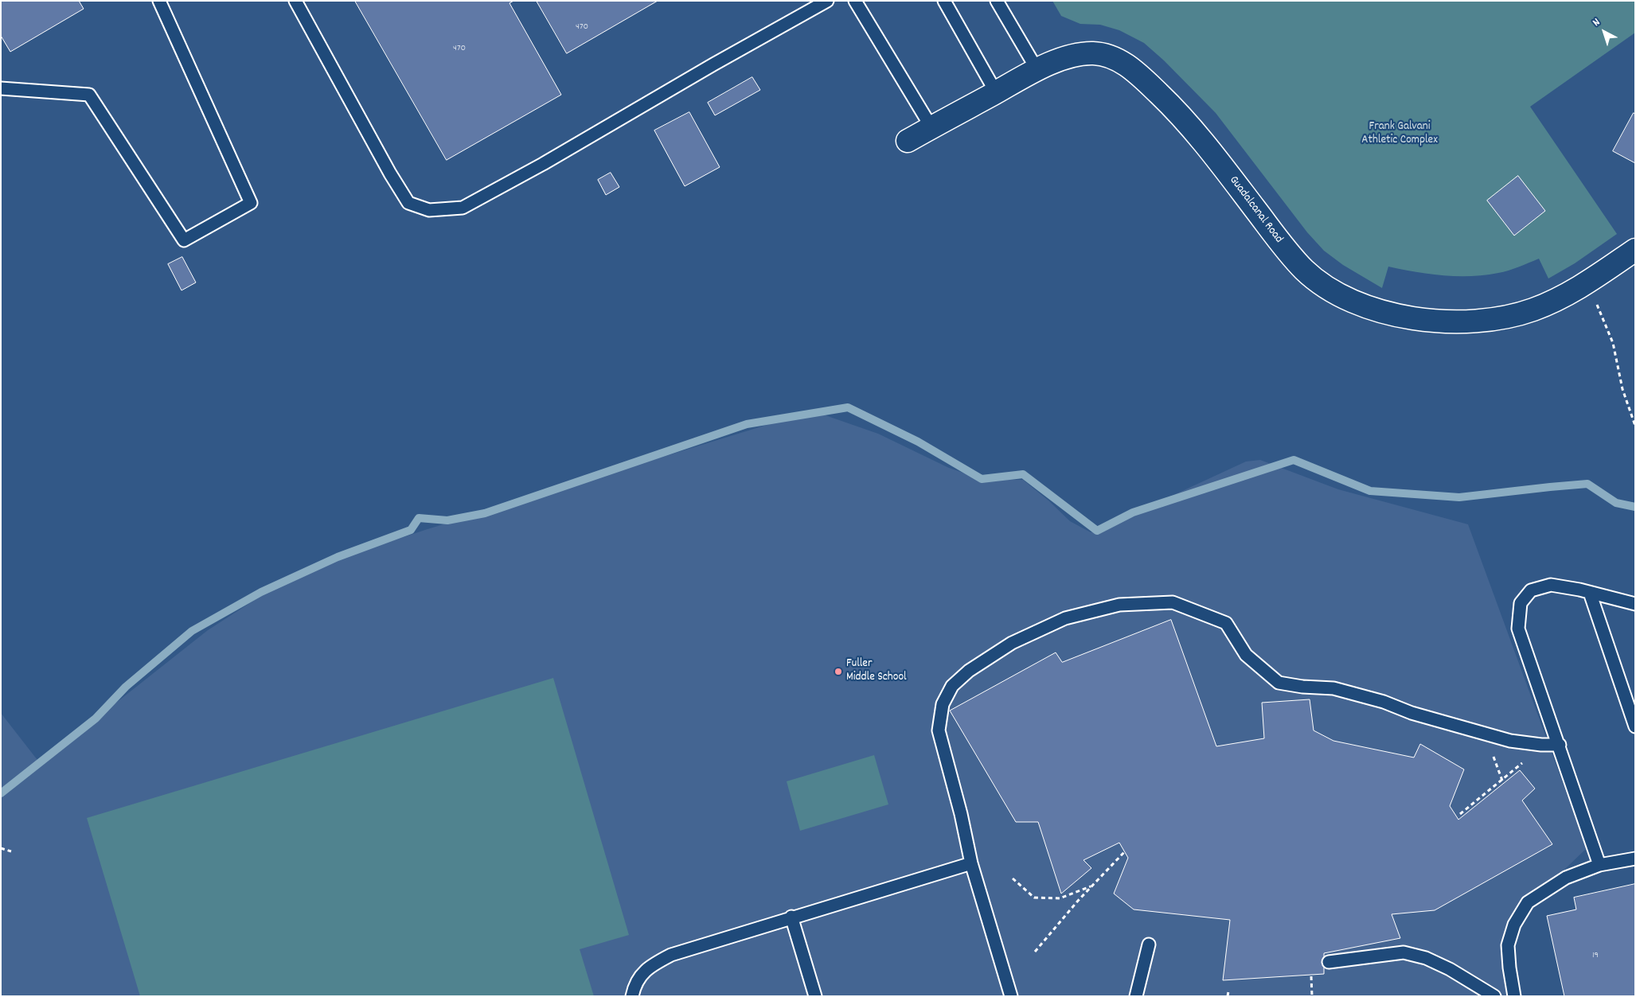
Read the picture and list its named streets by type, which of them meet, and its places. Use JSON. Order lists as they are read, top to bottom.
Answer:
{
  "streets": {
    "street": ["Guadalcanal Road"]
  },
  "parks": ["Frank Galvani Athletic Complex"],
  "places": ["Fuller Middle School"],
  "house_numbers": ["470", "470", "19"],
  "north": "top left"
}
